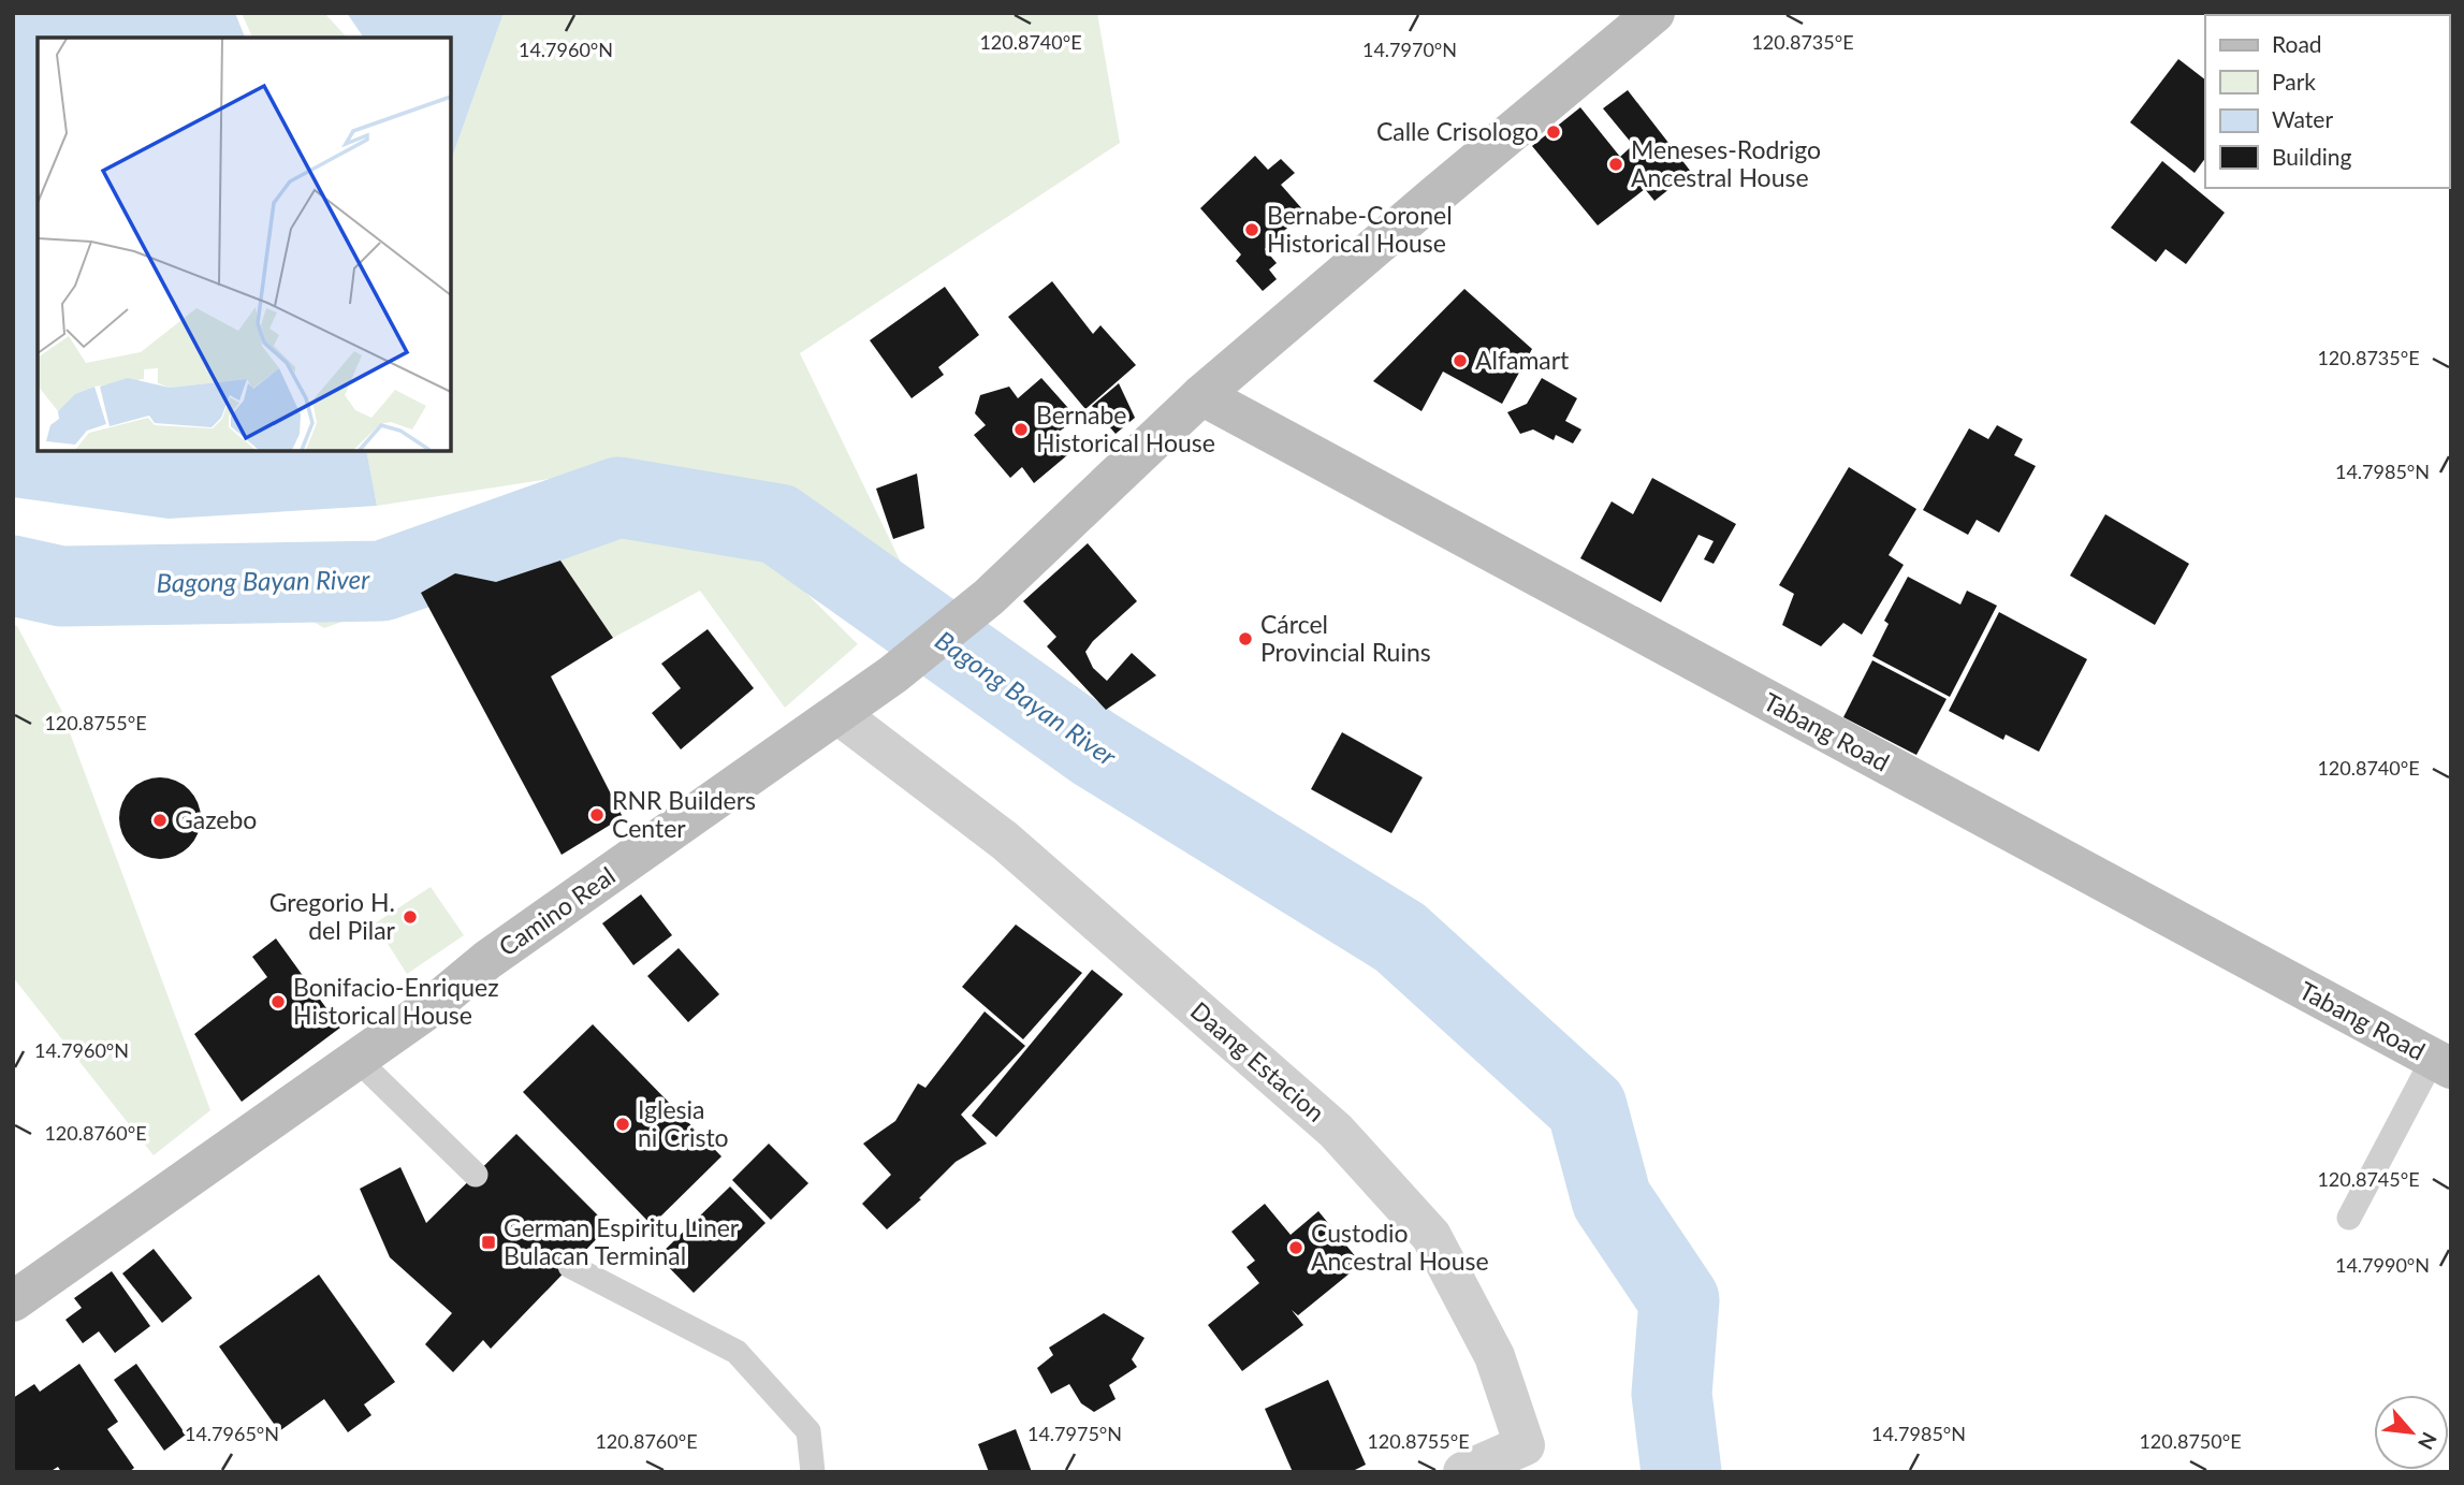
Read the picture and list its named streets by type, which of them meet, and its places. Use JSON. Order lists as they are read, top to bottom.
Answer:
{
  "streets": {
    "main road": ["Tabang Road", "Camino Real"],
    "street": ["Daang Estacion"]
  },
  "crossings": [
    ["Tabang Road", "Camino Real"],
    ["Camino Real", "Daang Estacion"]
  ],
  "water": ["Bagong Bayan River"],
  "places": {
    "other": [
      "Calle Crisologo",
      "Meneses-Rodrigo Ancestral House",
      "Bernabe-Coronel Historical House",
      "Alfamart",
      "Bernabe Historical House",
      "Cárcel Provincial Ruins",
      "RNR Builders Center",
      "Gazebo",
      "Gregorio H. del Pilar",
      "Bonifacio-Enriquez Historical House",
      "Iglesia ni Cristo",
      "Custodio Ancestral House"
    ],
    "transit": ["German Espiritu Liner Bulacan Terminal"]
  },
  "legend": [
    "Road",
    "Park",
    "Water",
    "Building"
  ],
  "north": "bottom right",
  "coordinates": [
    "120.8735°E",
    "120.8740°E",
    "14.7960°N",
    "14.7970°N",
    "14.7985°N",
    "120.8755°E",
    "120.8760°E",
    "120.8745°E",
    "14.7990°N",
    "14.7965°N",
    "14.7975°N",
    "120.8750°E"
  ]
}
